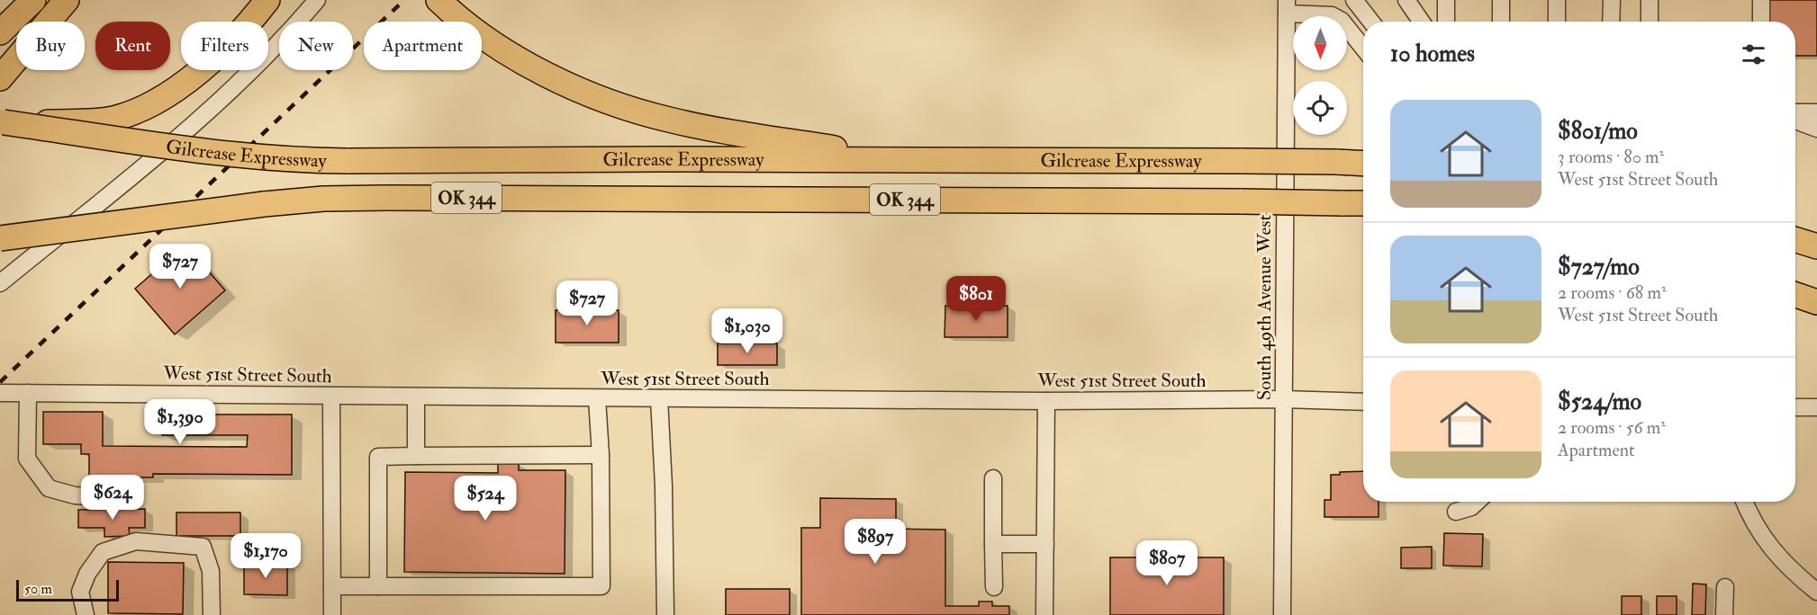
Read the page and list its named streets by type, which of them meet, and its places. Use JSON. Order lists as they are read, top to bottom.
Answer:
{
  "streets": {
    "highway": ["Gilcrease Expressway", "OK 344"],
    "street": ["South 49th Avenue West", "West 51st Street South"]
  },
  "crossings": [
    ["South 49th Avenue West", "West 51st Street South"]
  ],
  "scale_bar": "50 m",
  "north": "bottom",
  "page": {
    "chip": [
      "Buy",
      "Rent",
      "Filters",
      "New",
      "Apartment"
    ],
    "heading": "10 homes",
    "list": [
      {
        "name": "$801/mo",
        "note": "3 rooms · 80 m² · West 51st Street South"
      },
      {
        "name": "$727/mo",
        "note": "2 rooms · 68 m² · West 51st Street South"
      },
      {
        "name": "$524/mo",
        "note": "2 rooms · 56 m² · Apartment"
      }
    ],
    "price": [
      "$727",
      "$801",
      "$727",
      "$1,030",
      "$1,390",
      "$624",
      "$524",
      "$897",
      "$1,170",
      "$807"
    ],
    "scale": "50 m"
  }
}
